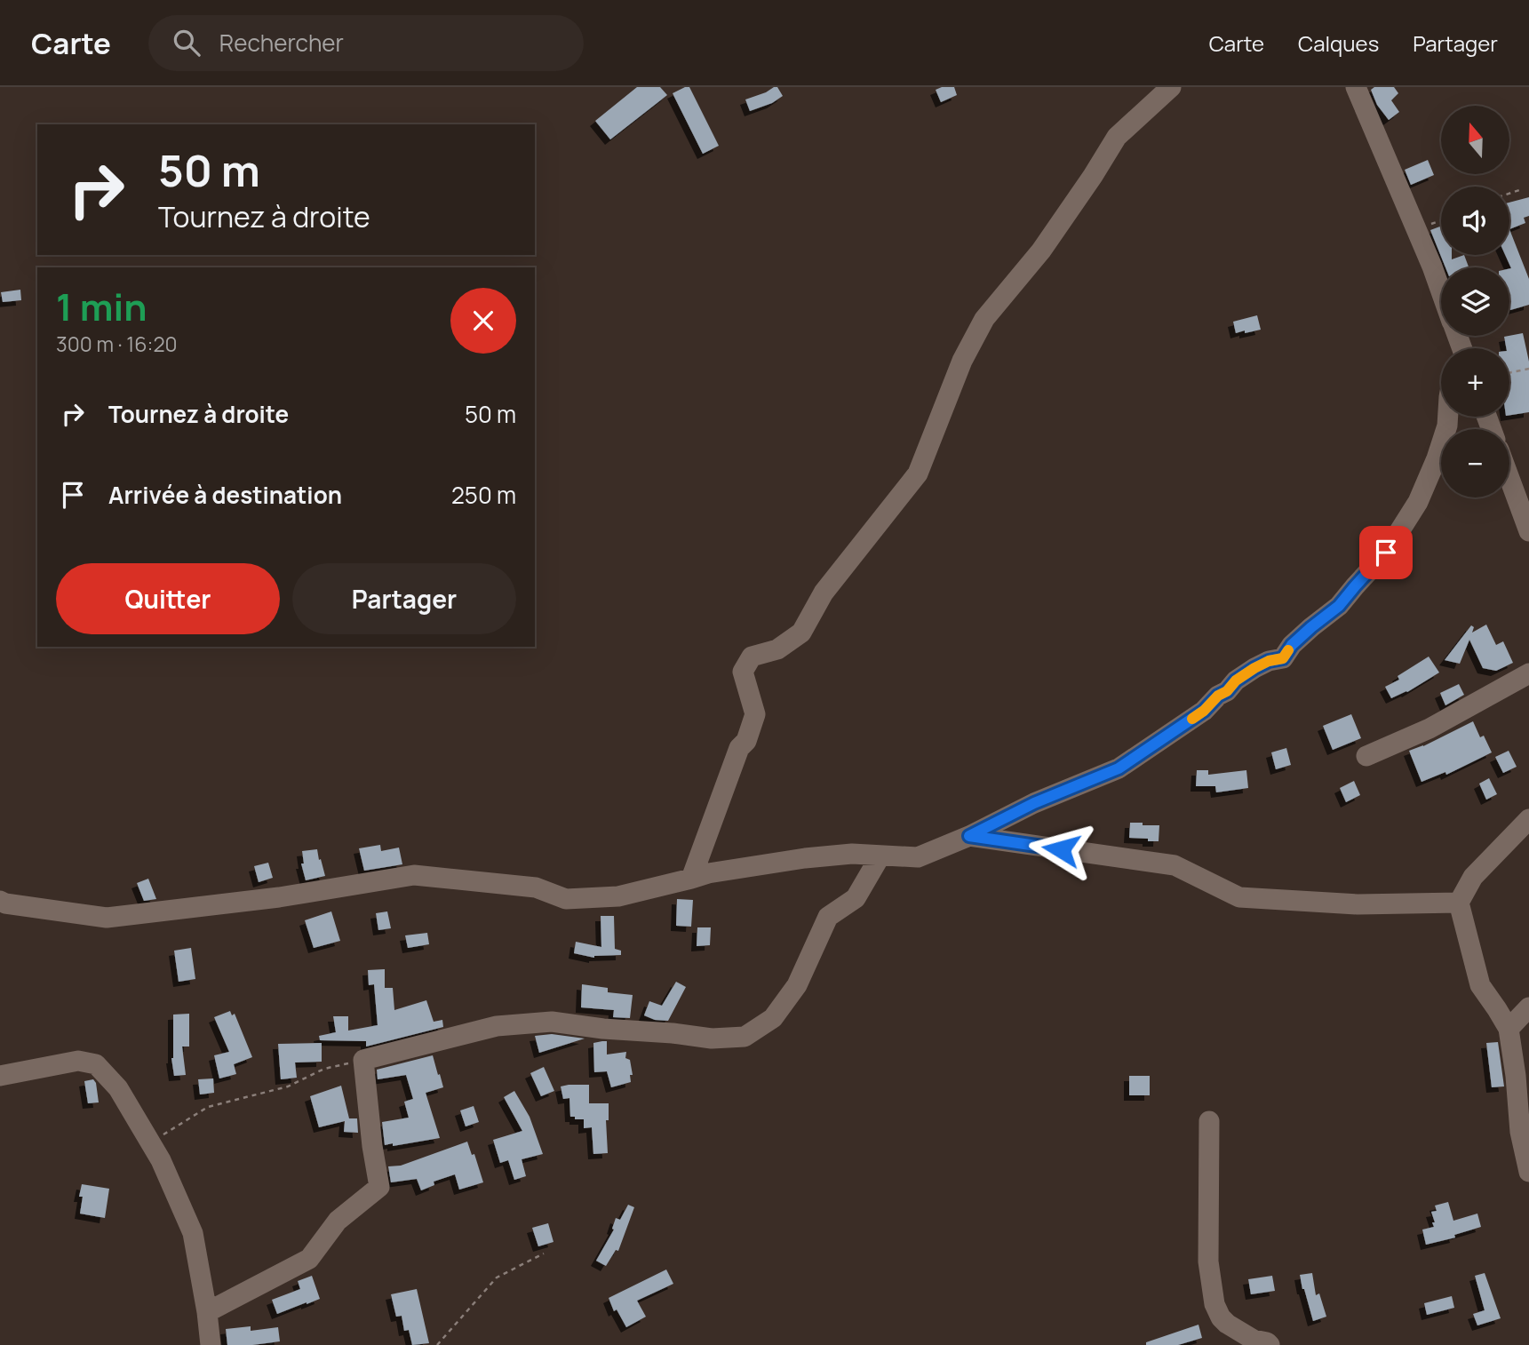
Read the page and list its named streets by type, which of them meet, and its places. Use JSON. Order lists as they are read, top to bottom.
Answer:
{
  "north": "top",
  "page": {
    "header": "Carte",
    "search": "Rechercher",
    "nav": ["Carte", "Calques", "Partager"],
    "map_buttons": ["+", "−"],
    "turn": ["50 m", "Tournez à droite"],
    "heading": ["1 min", "300 m · 16:20"],
    "list": [
      {
        "name": "Tournez à droite",
        "value": "50 m"
      },
      {
        "name": "Arrivée à destination",
        "value": "250 m"
      }
    ],
    "buttons": ["Quitter", "Partager"]
  }
}
